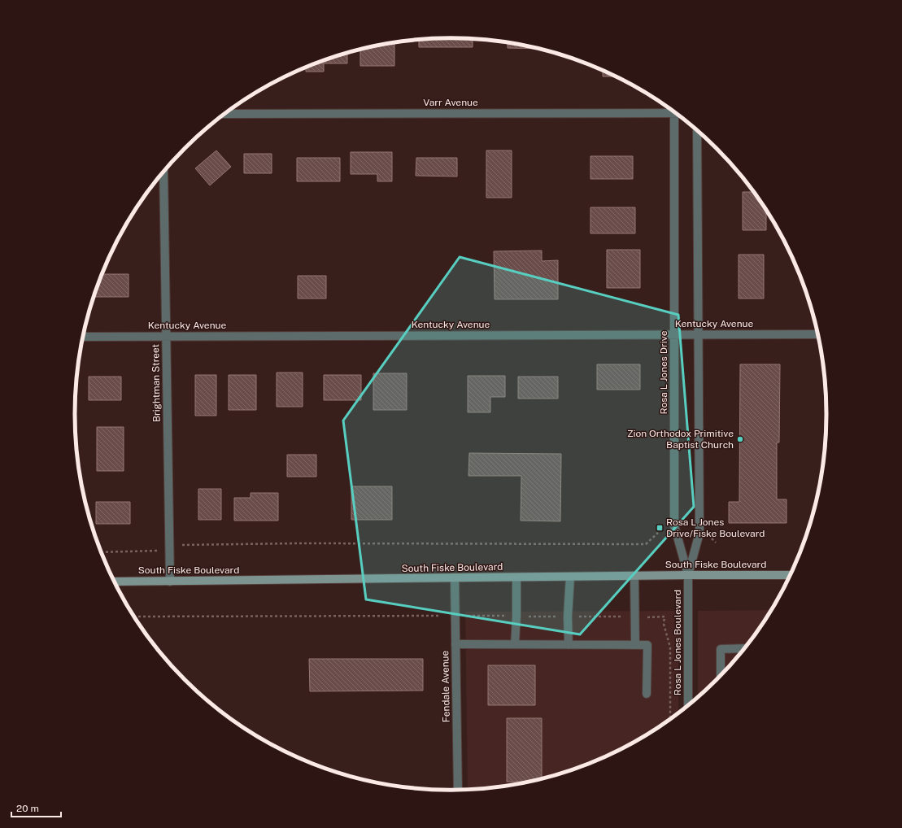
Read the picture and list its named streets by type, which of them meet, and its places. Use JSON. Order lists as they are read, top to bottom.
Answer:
{
  "streets": {
    "main road": ["South Fiske Boulevard"],
    "street": [
      "Varr Avenue",
      "Kentucky Avenue",
      "Rosa L Jones Drive",
      "Brightman Street",
      "Rosa L Jones Boulevard",
      "Fendale Avenue"
    ]
  },
  "crossings": [
    ["Kentucky Avenue", "Rosa L Jones Drive"],
    ["Kentucky Avenue", "Brightman Street"],
    ["Rosa L Jones Drive", "South Fiske Boulevard"],
    ["Rosa L Jones Drive", "Rosa L Jones Boulevard"],
    ["Brightman Street", "South Fiske Boulevard"],
    ["South Fiske Boulevard", "Rosa L Jones Boulevard"],
    ["South Fiske Boulevard", "Fendale Avenue"]
  ],
  "places": {
    "other": ["Zion Orthodox Primitive Baptist Church"],
    "transit": ["Rosa L Jones Drive/Fiske Boulevard"]
  },
  "scale_bar": "20 m"
}
